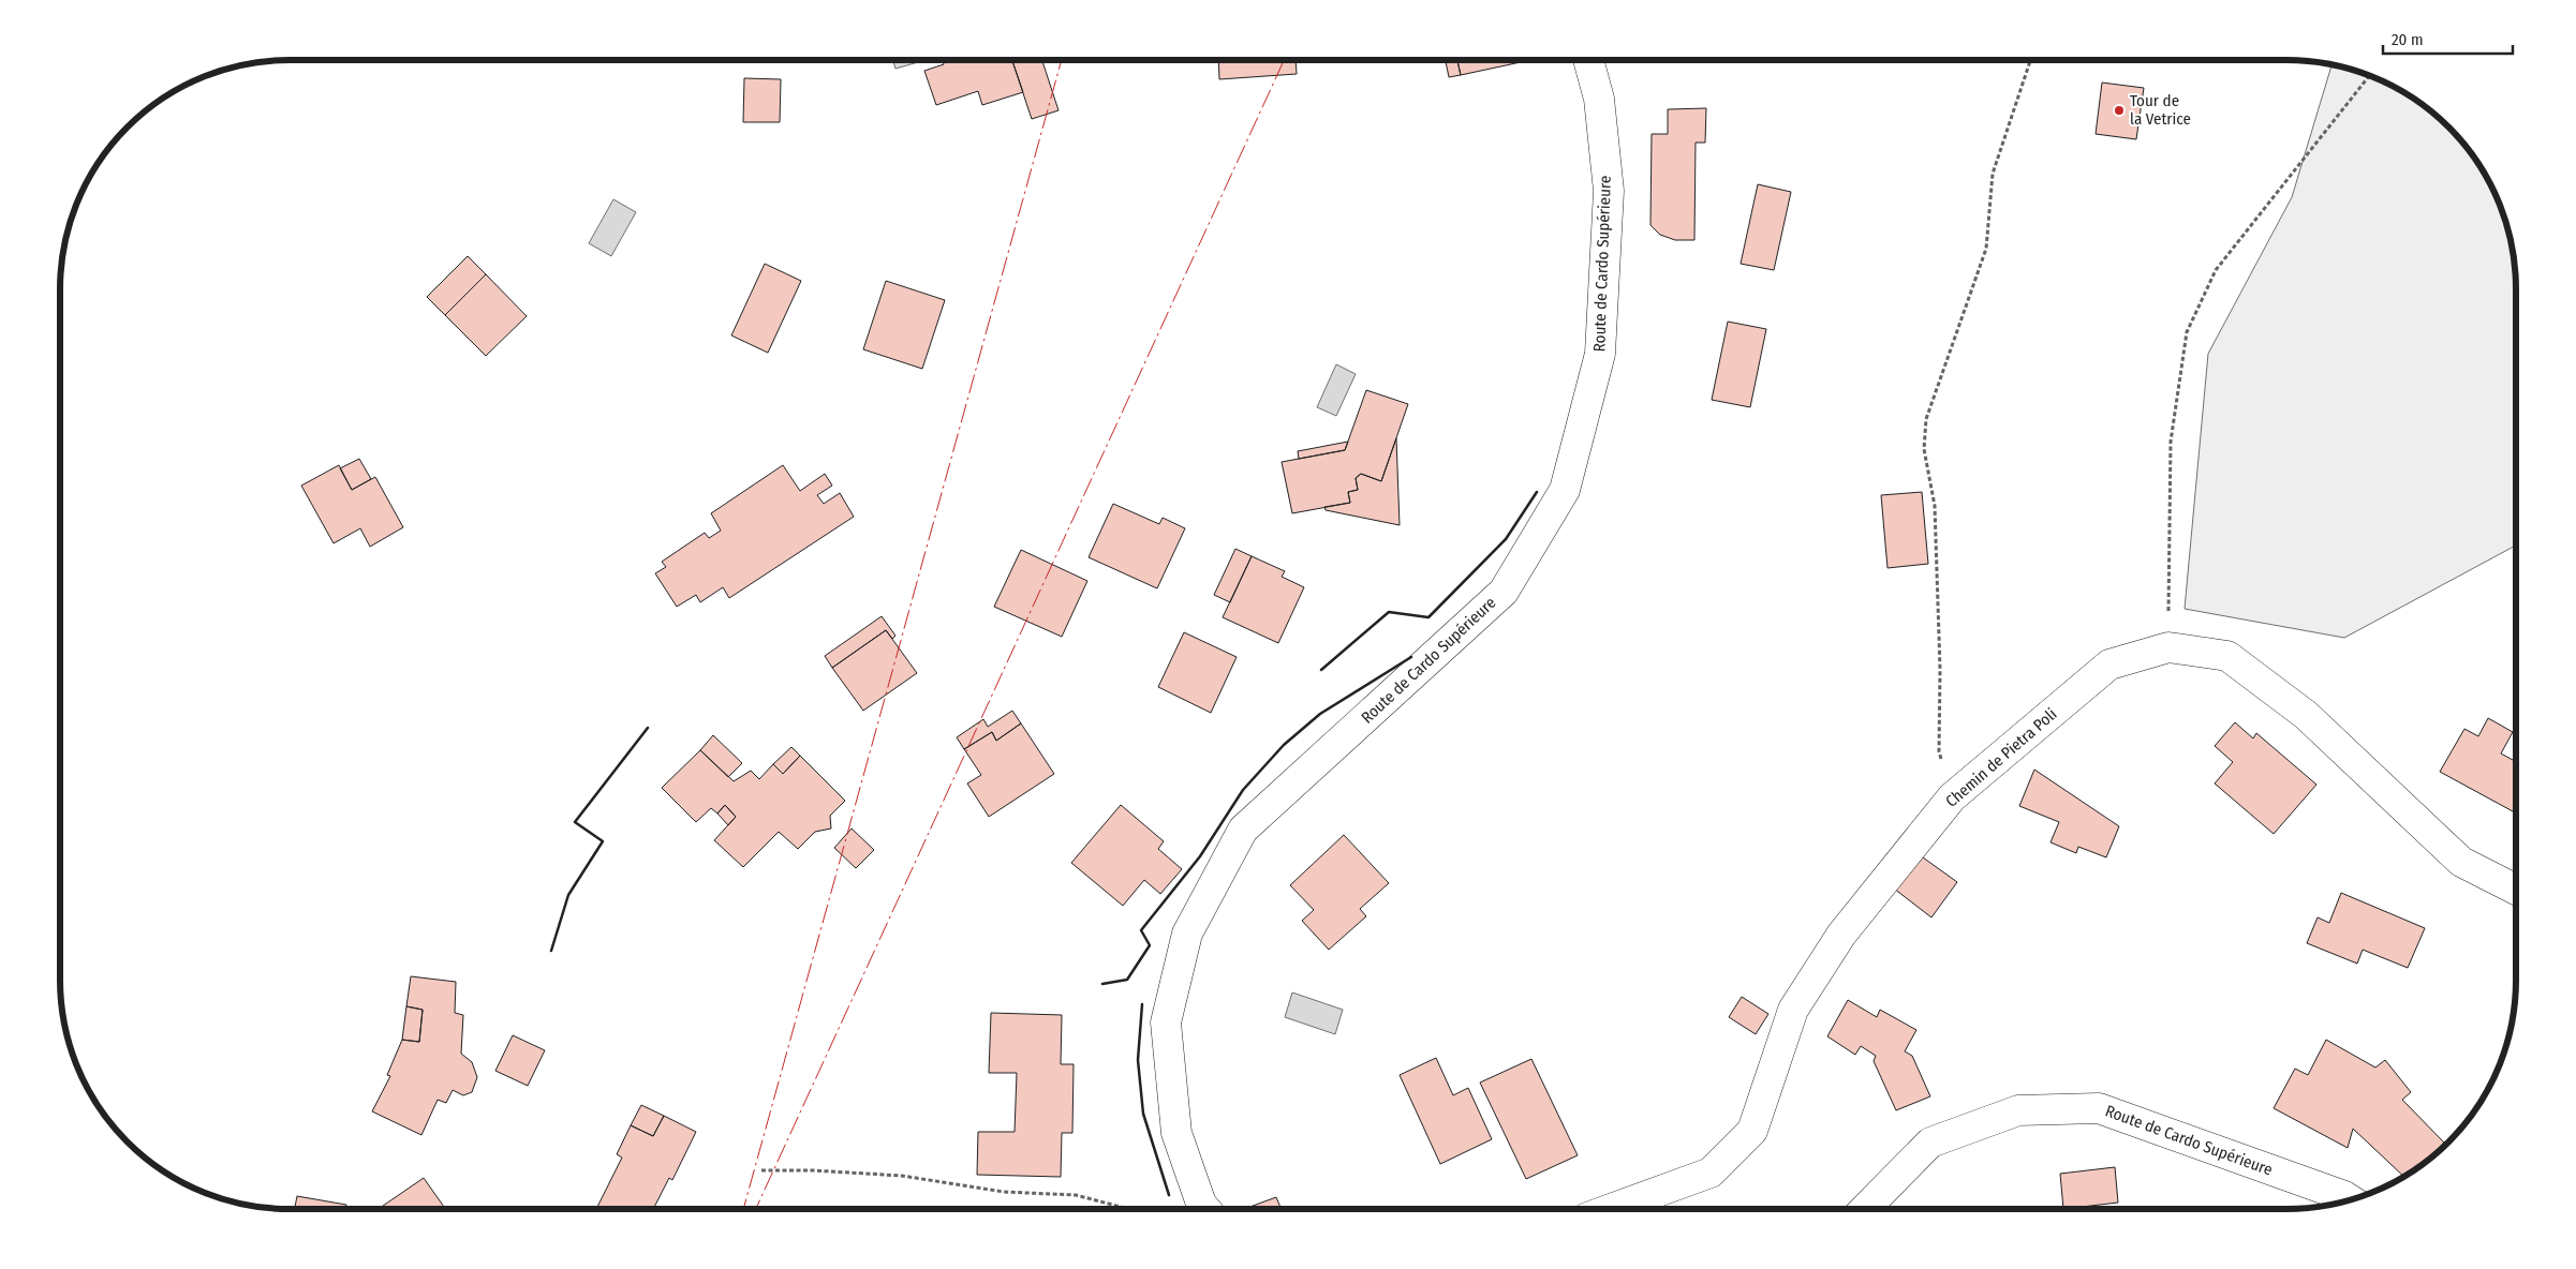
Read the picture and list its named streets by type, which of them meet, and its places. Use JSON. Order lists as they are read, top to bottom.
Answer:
{
  "streets": {
    "street": ["Route de Cardo Supérieure", "Chemin de Pietra Poli"]
  },
  "places": ["Tour de la Vetrice"],
  "scale_bar": "20 m"
}
